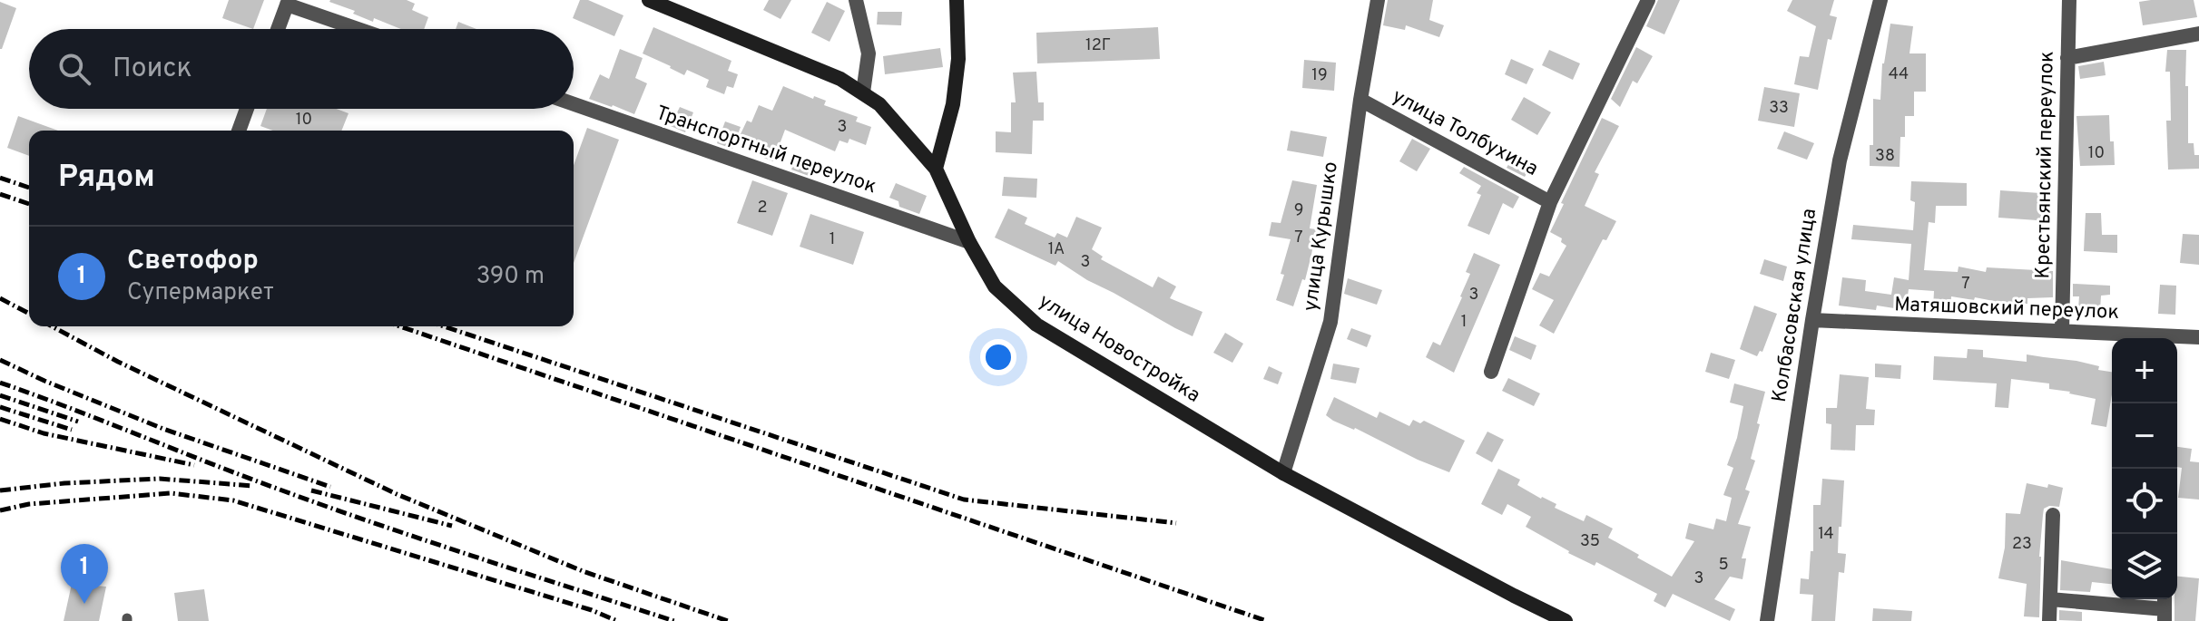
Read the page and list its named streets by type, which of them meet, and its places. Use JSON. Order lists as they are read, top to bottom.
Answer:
{
  "streets": {
    "main road": ["улица Новостройка"],
    "street": [
      "улица Толбухина",
      "Транспортный переулок",
      "Крестьянский переулок",
      "улица Курышко",
      "Колбасовская улица",
      "Матяшовский переулок"
    ]
  },
  "crossings": [
    ["улица Толбухина", "улица Курышко"],
    ["Транспортный переулок", "улица Новостройка"],
    ["Крестьянский переулок", "Матяшовский переулок"],
    ["улица Курышко", "улица Новостройка"],
    ["Колбасовская улица", "Матяшовский переулок"]
  ],
  "house_numbers": [
    "12Г",
    "44",
    "19",
    "33",
    "10",
    "3",
    "10",
    "38",
    "2",
    "9",
    "7",
    "1",
    "1А",
    "3",
    "7",
    "3",
    "1",
    "14",
    "35",
    "23",
    "5",
    "3"
  ],
  "page": {
    "search": "Поиск",
    "heading": "Рядом",
    "list": [
      {
        "mark": "1",
        "name": "Светофор",
        "note": "Супермаркет",
        "value": "390 m"
      }
    ],
    "map_buttons": ["+", "−"],
    "pins": "1"
  }
}
